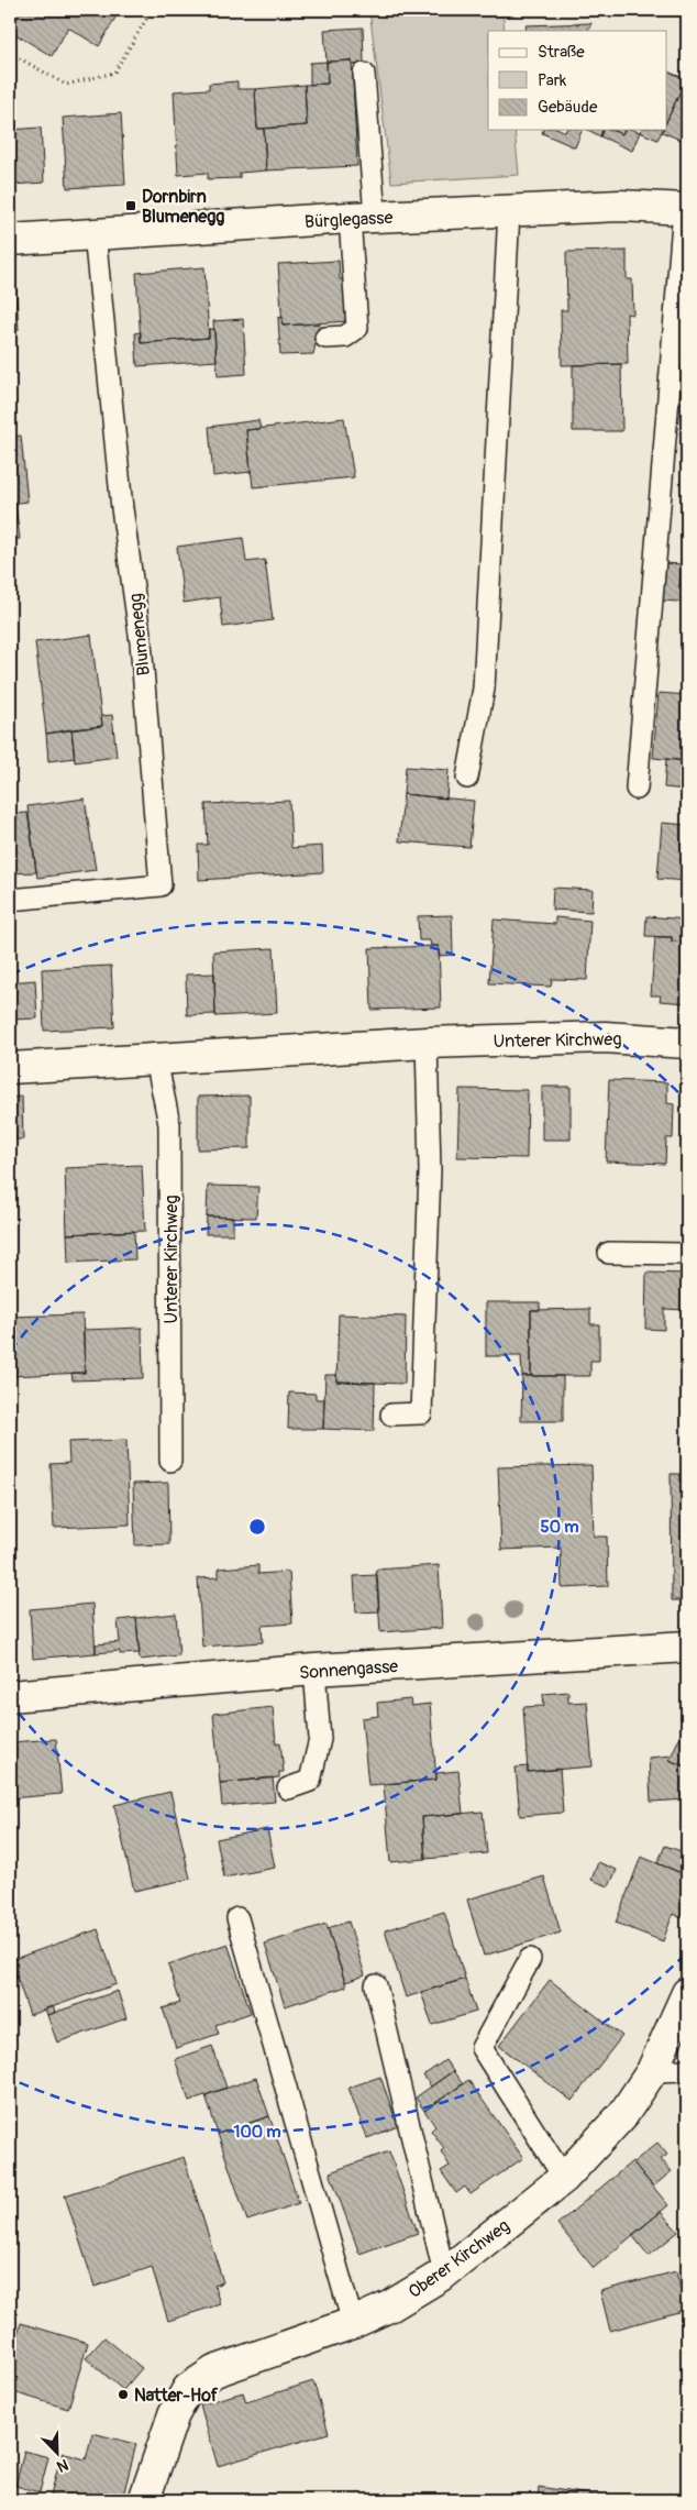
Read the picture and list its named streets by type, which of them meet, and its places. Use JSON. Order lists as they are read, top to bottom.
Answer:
{
  "streets": {
    "street": [
      "Bürglegasse",
      "Unterer Kirchweg",
      "Sonnengasse",
      "Oberer Kirchweg"
    ],
    "lane": ["Blumenegg"]
  },
  "crossings": [
    ["Bürglegasse", "Blumenegg"]
  ],
  "places": {
    "transit": ["Dornbirn Blumenegg"],
    "other": ["Natter-Hof"]
  },
  "legend": ["Straße", "Park", "Gebäude"],
  "north": "bottom right",
  "rings": ["50 m", "100 m"]
}
